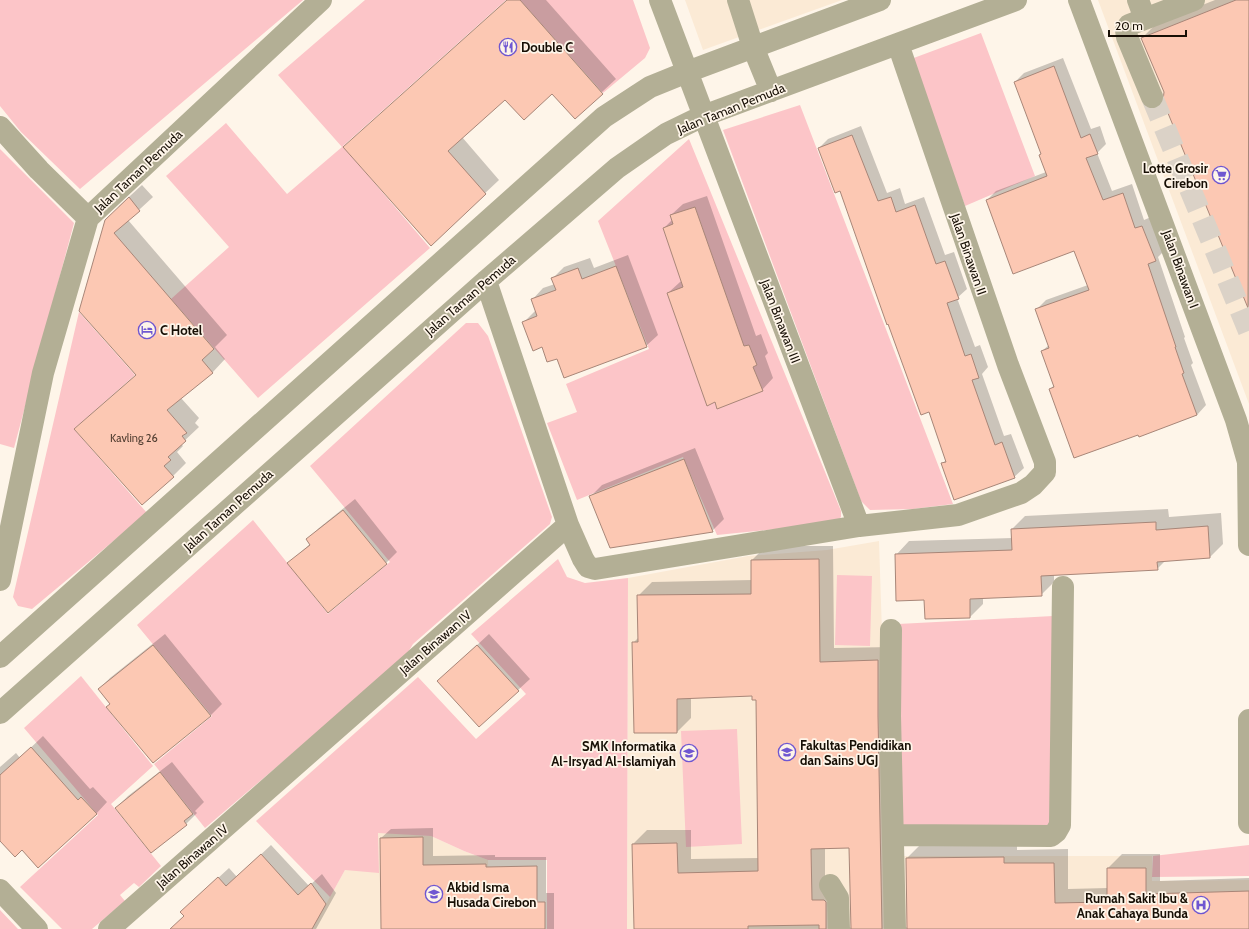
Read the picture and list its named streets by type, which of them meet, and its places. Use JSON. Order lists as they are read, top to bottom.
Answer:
{
  "streets": {
    "street": [
      "Jalan Taman Pemuda",
      "Jalan Binawan II",
      "Jalan Binawan I",
      "Jalan Binawan III",
      "Jalan Binawan IV"
    ]
  },
  "crossings": [
    ["Jalan Taman Pemuda", "Jalan Binawan II"],
    ["Jalan Taman Pemuda", "Jalan Binawan III"],
    ["Jalan Binawan II", "Jalan Binawan III"]
  ],
  "places": {
    "restaurant": ["Double C"],
    "supermarket": ["Lotte Grosir Cirebon"],
    "hotel": ["C Hotel"],
    "school or university": ["Fakultas Pendidikan dan Sains UGJ", "SMK Informatika Al-Irsyad Al-Islamiyah", "Akbid Isma Husada Cirebon"],
    "hospital": ["Rumah Sakit Ibu & Anak Cahaya Bunda"]
  },
  "house_numbers": ["Kavling 26"],
  "scale_bar": "20 m"
}
